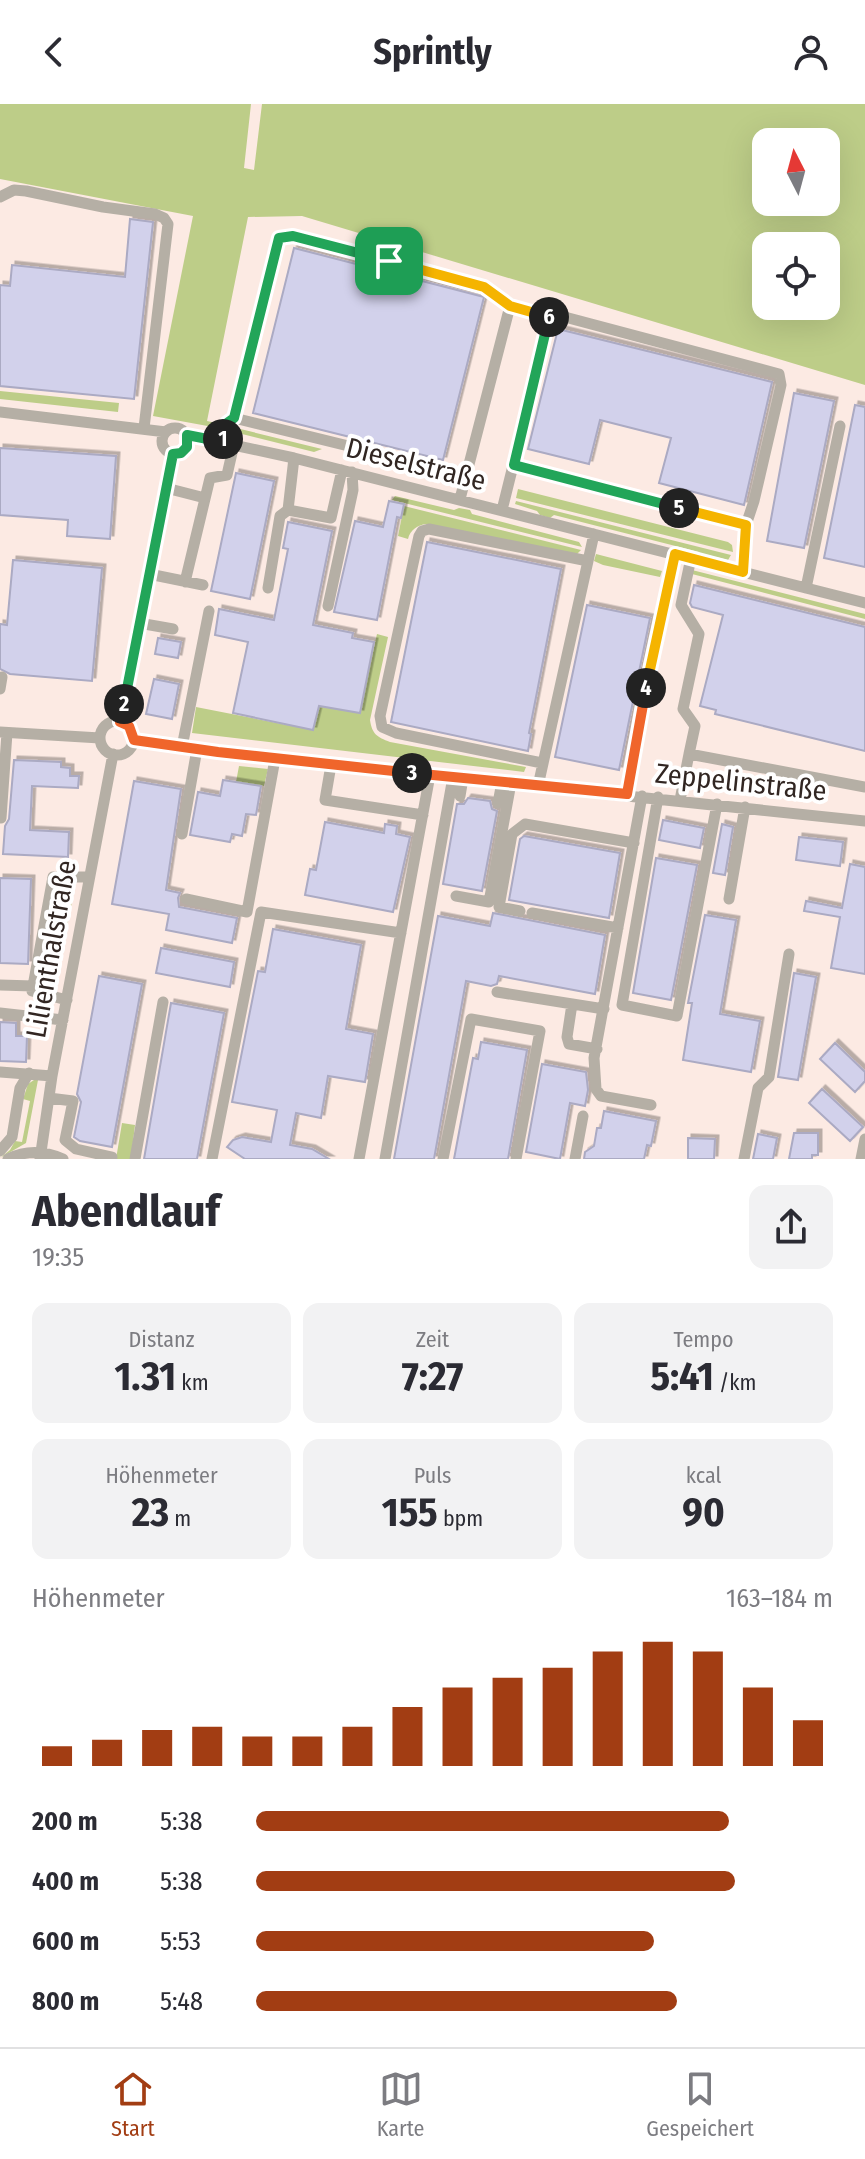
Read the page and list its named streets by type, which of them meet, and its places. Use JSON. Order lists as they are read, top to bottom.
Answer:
{
  "streets": {
    "street": ["Dieselstraße", "Zeppelinstraße", "Lilienthalstraße"]
  },
  "crossings": [
    ["Zeppelinstraße", "Lilienthalstraße"]
  ],
  "north": "top",
  "page": {
    "header": "Sprintly",
    "pins": [
      "6",
      "1",
      "5",
      "4",
      "2",
      "3"
    ],
    "heading": ["Abendlauf", "19:35"],
    "stats": [
      ["Distanz", "1.31 km"],
      ["Zeit", "7:27"],
      ["Tempo", "5:41 /km"],
      ["Höhenmeter", "23 m"],
      ["Puls", "155 bpm"],
      ["kcal", "90"]
    ],
    "chart": ["Höhenmeter", "163–184 m"],
    "list": [
      {
        "name": "200 m",
        "note": "5:38"
      },
      {
        "name": "400 m",
        "note": "5:38"
      },
      {
        "name": "600 m",
        "note": "5:53"
      },
      {
        "name": "800 m",
        "note": "5:48"
      }
    ],
    "tabs": ["Start", "Karte", "Gespeichert"]
  }
}
